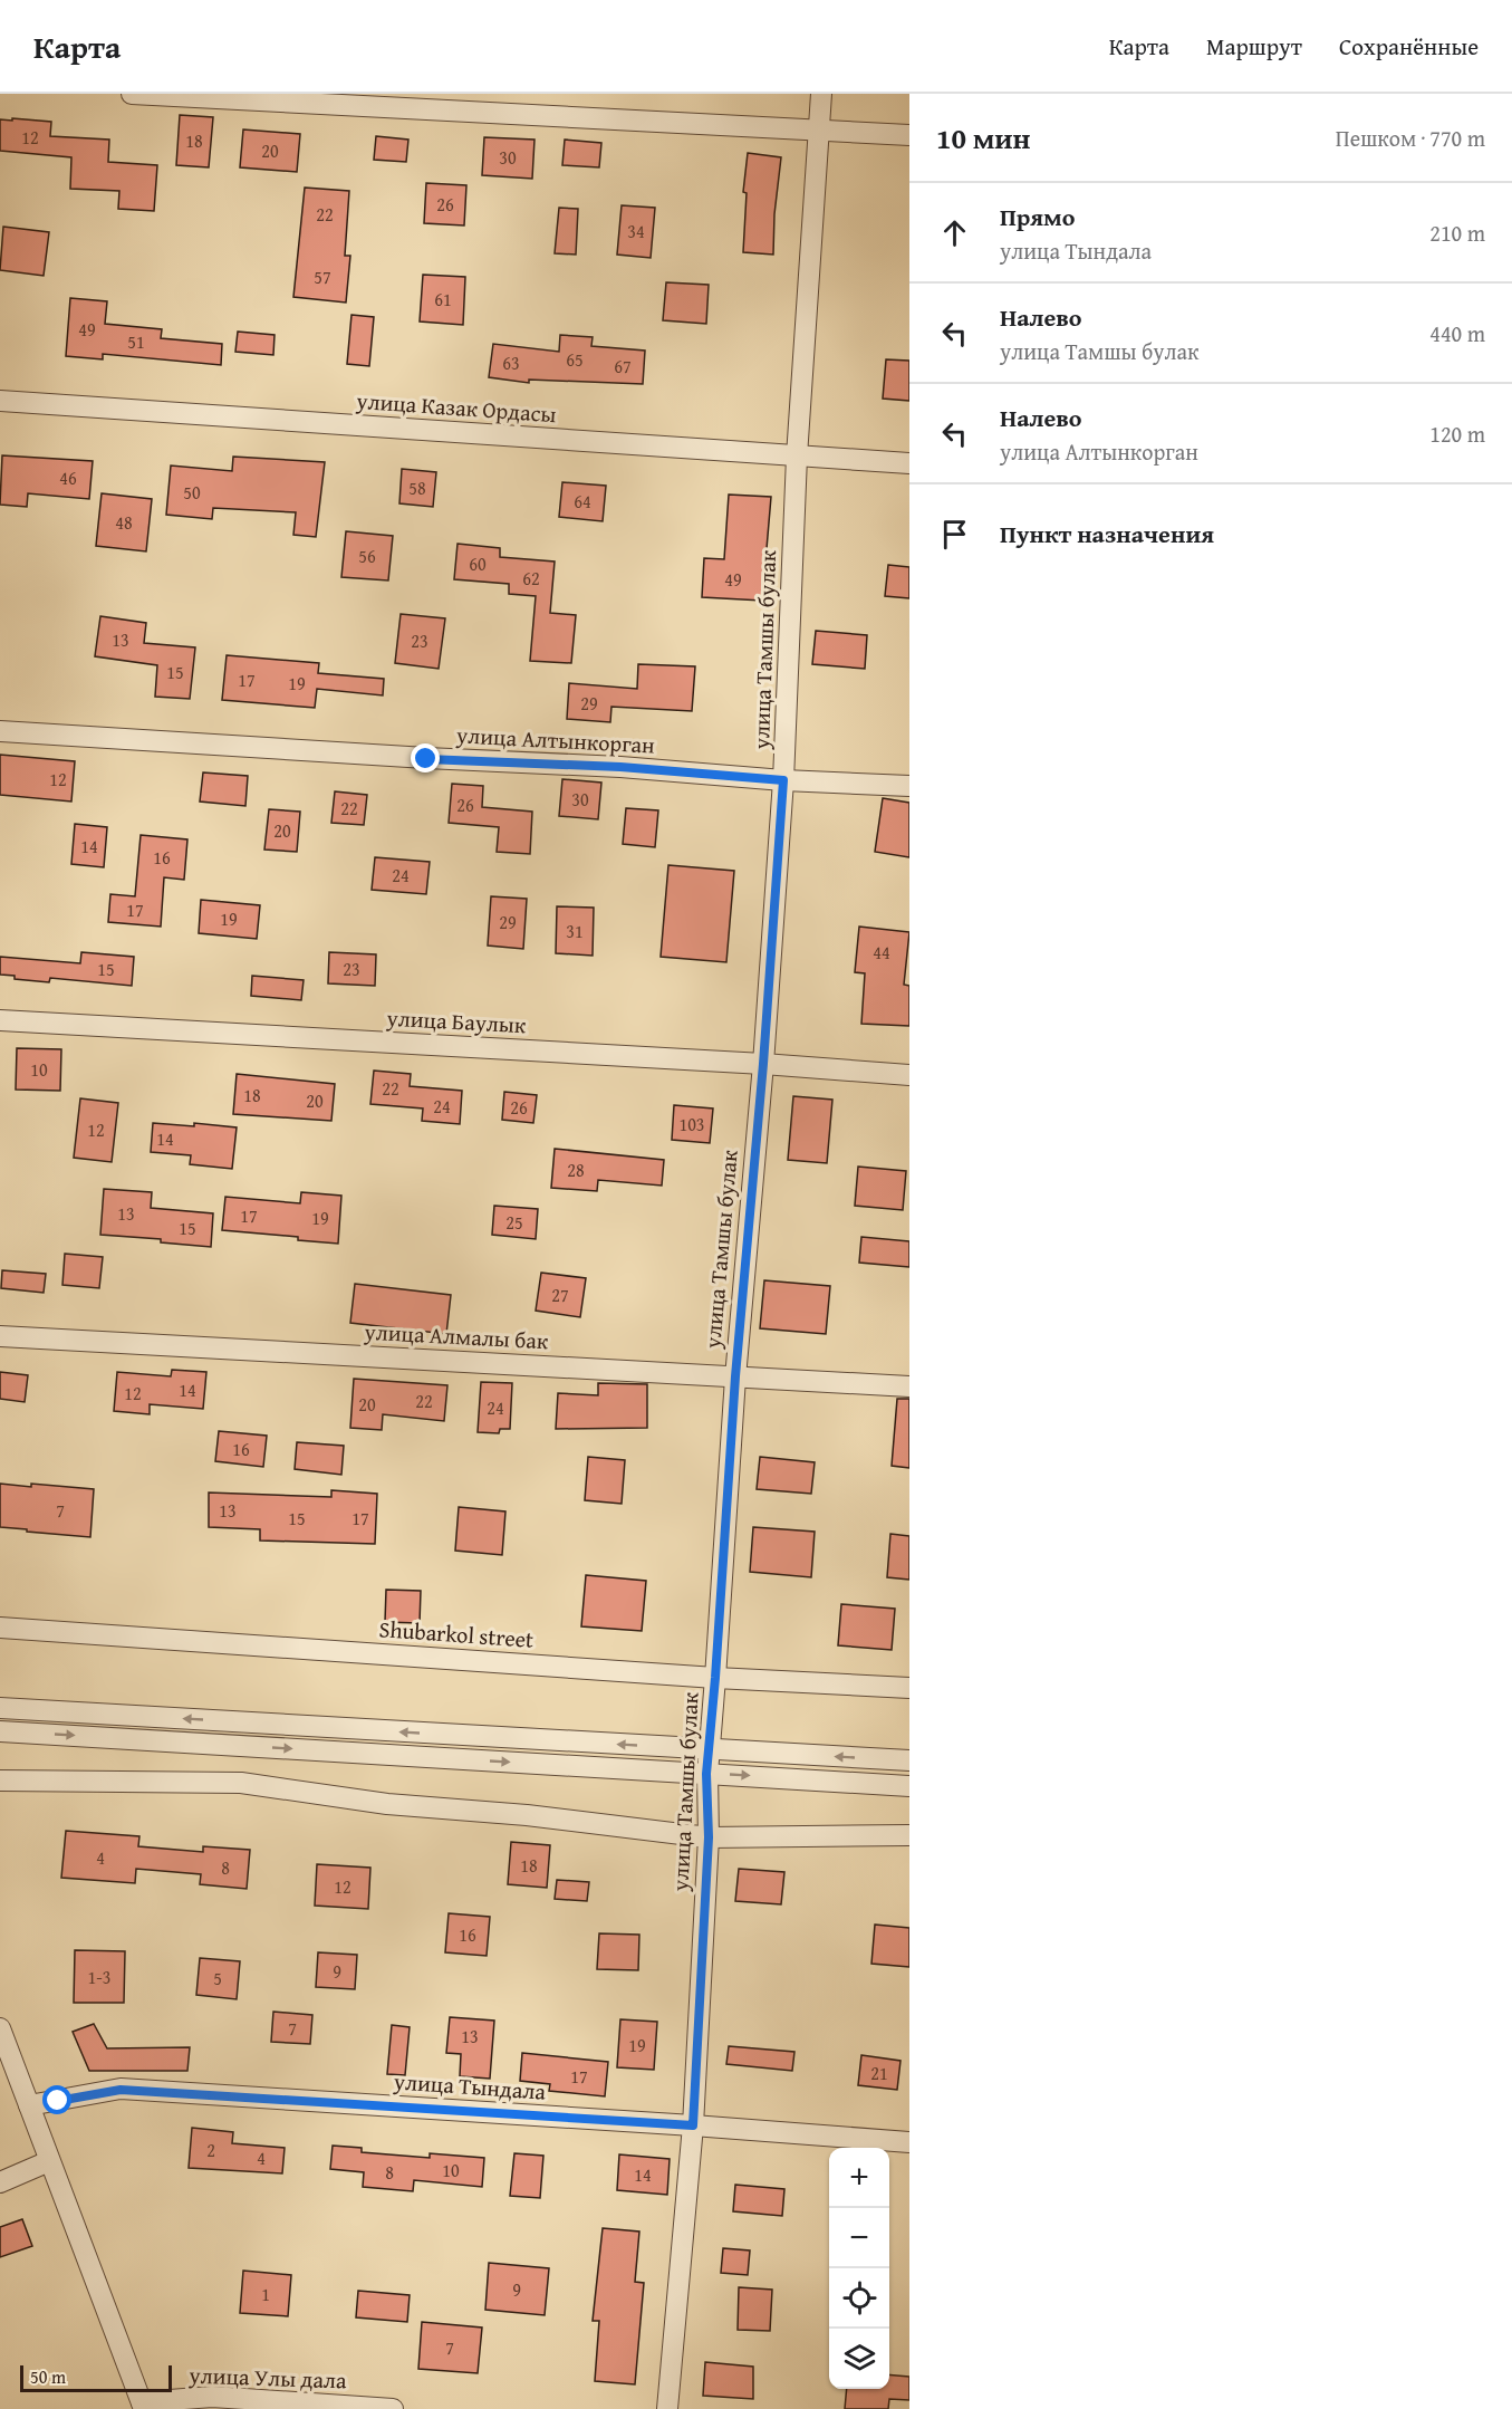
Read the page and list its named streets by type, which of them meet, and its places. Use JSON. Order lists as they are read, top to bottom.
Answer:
{
  "streets": {
    "street": [
      "улица Казак Ордасы",
      "улица Тамшы булак",
      "улица Алтынкорган",
      "улица Баулык",
      "улица Алмалы бак",
      "Shubarkol street",
      "улица Тындала",
      "улица Улы дала"
    ]
  },
  "crossings": [
    ["улица Казак Ордасы", "улица Тамшы булак"],
    ["улица Тамшы булак", "улица Алтынкорган"],
    ["улица Тамшы булак", "улица Баулык"],
    ["улица Тамшы булак", "улица Алмалы бак"],
    ["улица Тамшы булак", "Shubarkol street"],
    ["улица Тамшы булак", "улица Тындала"]
  ],
  "house_numbers": [
    "12",
    "18",
    "20",
    "30",
    "26",
    "22",
    "34",
    "57",
    "61",
    "49",
    "51",
    "65",
    "63",
    "67",
    "46",
    "58",
    "50",
    "64",
    "48",
    "56",
    "60",
    "62",
    "49",
    "13",
    "23",
    "15",
    "17",
    "19",
    "29",
    "12",
    "30",
    "26",
    "22",
    "20",
    "14",
    "16",
    "24",
    "17",
    "19",
    "29",
    "31",
    "44",
    "15",
    "23",
    "10",
    "22",
    "18",
    "20",
    "24",
    "26",
    "103",
    "12",
    "14",
    "28",
    "13",
    "17",
    "19",
    "25",
    "15",
    "27",
    "14",
    "12",
    "22",
    "20",
    "24",
    "16",
    "7",
    "13",
    "15",
    "17",
    "4",
    "18",
    "8",
    "12",
    "16",
    "9",
    "1-3",
    "5",
    "7",
    "13",
    "19",
    "21",
    "17",
    "2",
    "4",
    "10",
    "8",
    "14",
    "9",
    "1",
    "7"
  ],
  "scale_bar": "50 m",
  "page": {
    "header": "Карта",
    "nav": ["Карта", "Маршрут", "Сохранённые"],
    "heading": ["10 мин", "Пешком · 770 m"],
    "list": [
      ["Прямо", "улица Тындала", "210 m"],
      ["Налево", "улица Тамшы булак", "440 m"],
      ["Налево", "улица Алтынкорган", "120 m"],
      "Пункт назначения"
    ],
    "map_buttons": ["+", "−"],
    "scale": "50 m"
  }
}
